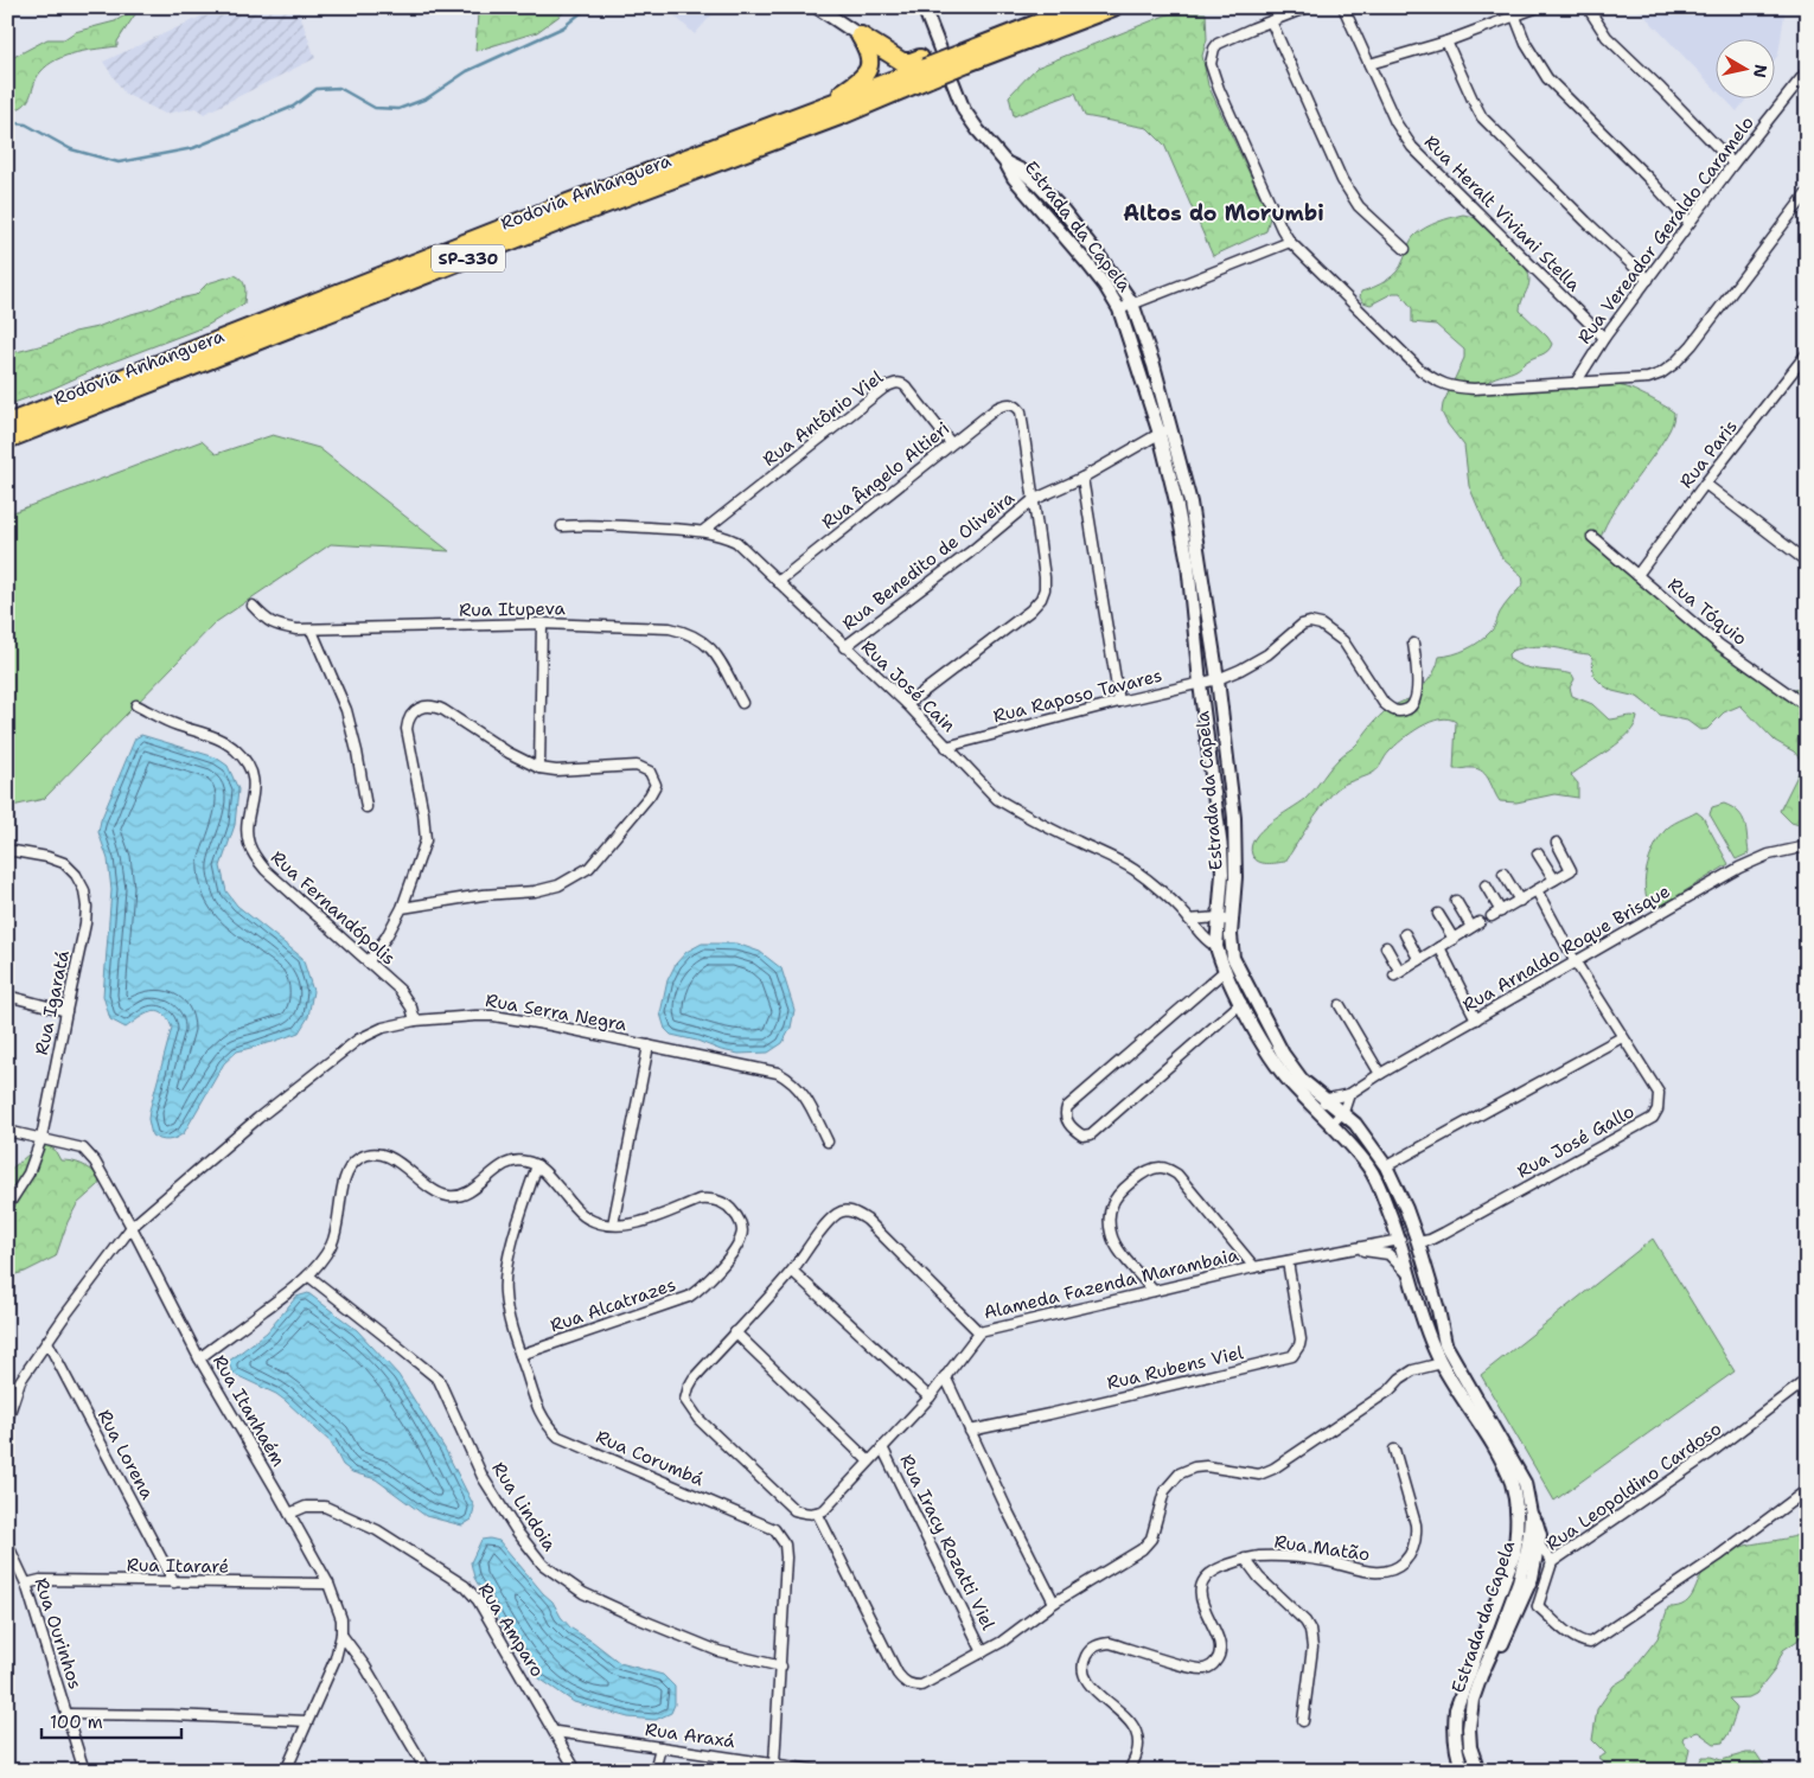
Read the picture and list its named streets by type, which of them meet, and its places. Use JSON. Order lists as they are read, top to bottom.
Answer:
{
  "streets": {
    "highway": ["Rodovia Anhanguera", "SP-330"],
    "main road": ["Estrada da Capela"],
    "street": [
      "Rua Heralt Viviani Stella",
      "Rua Vereador Geraldo Caramelo",
      "Rua Antônio Viel",
      "Rua Paris",
      "Rua Ângelo Altieri",
      "Rua Benedito de Oliveira",
      "Rua Itupeva",
      "Rua Tóquio",
      "Rua José Cain",
      "Rua Raposo Tavares",
      "Rua Fernandópolis",
      "Rua Arnaldo Roque Brisque",
      "Rua Igaratá",
      "Rua Serra Negra",
      "Rua José Gallo",
      "Alameda Fazenda Marambaia",
      "Rua Alcatrazes",
      "Rua Rubens Viel",
      "Rua Itanhaém",
      "Rua Lorena",
      "Rua Corumbá",
      "Rua Leopoldino Cardoso",
      "Rua Lindoia",
      "Rua Iracy Rozatti Viel",
      "Rua Matão",
      "Rua Itararé",
      "Rua Amparo",
      "Rua Ourinhos",
      "Rua Araxá"
    ]
  },
  "crossings": [
    ["Rua Heralt Viviani Stella", "Rua Vereador Geraldo Caramelo"],
    ["Estrada da Capela", "Rua Benedito de Oliveira"],
    ["Estrada da Capela", "Rua José Cain"],
    ["Estrada da Capela", "Rua Raposo Tavares"],
    ["Estrada da Capela", "Rua Arnaldo Roque Brisque"],
    ["Estrada da Capela", "Rua José Gallo"],
    ["Estrada da Capela", "Alameda Fazenda Marambaia"],
    ["Rua Antônio Viel", "Rua Ângelo Altieri"],
    ["Rua Antônio Viel", "Rua José Cain"],
    ["Rua Paris", "Rua Tóquio"],
    ["Rua Ângelo Altieri", "Rua Benedito de Oliveira"],
    ["Rua Ângelo Altieri", "Rua José Cain"],
    ["Rua Benedito de Oliveira", "Rua José Cain"],
    ["Rua José Cain", "Rua Raposo Tavares"],
    ["Rua Fernandópolis", "Rua Serra Negra"],
    ["Rua Arnaldo Roque Brisque", "Rua José Gallo"],
    ["Rua Igaratá", "Rua Itanhaém"],
    ["Rua Serra Negra", "Rua Itanhaém"],
    ["Alameda Fazenda Marambaia", "Rua Rubens Viel"],
    ["Alameda Fazenda Marambaia", "Rua Iracy Rozatti Viel"],
    ["Rua Alcatrazes", "Rua Corumbá"],
    ["Rua Itanhaém", "Rua Itararé"],
    ["Rua Itanhaém", "Rua Amparo"],
    ["Rua Lorena", "Rua Itararé"],
    ["Rua Corumbá", "Rua Lindoia"],
    ["Rua Corumbá", "Rua Araxá"],
    ["Rua Itararé", "Rua Ourinhos"],
    ["Rua Amparo", "Rua Araxá"]
  ],
  "districts": ["Altos do Morumbi"],
  "scale_bar": "100 m",
  "north": "right"
}
